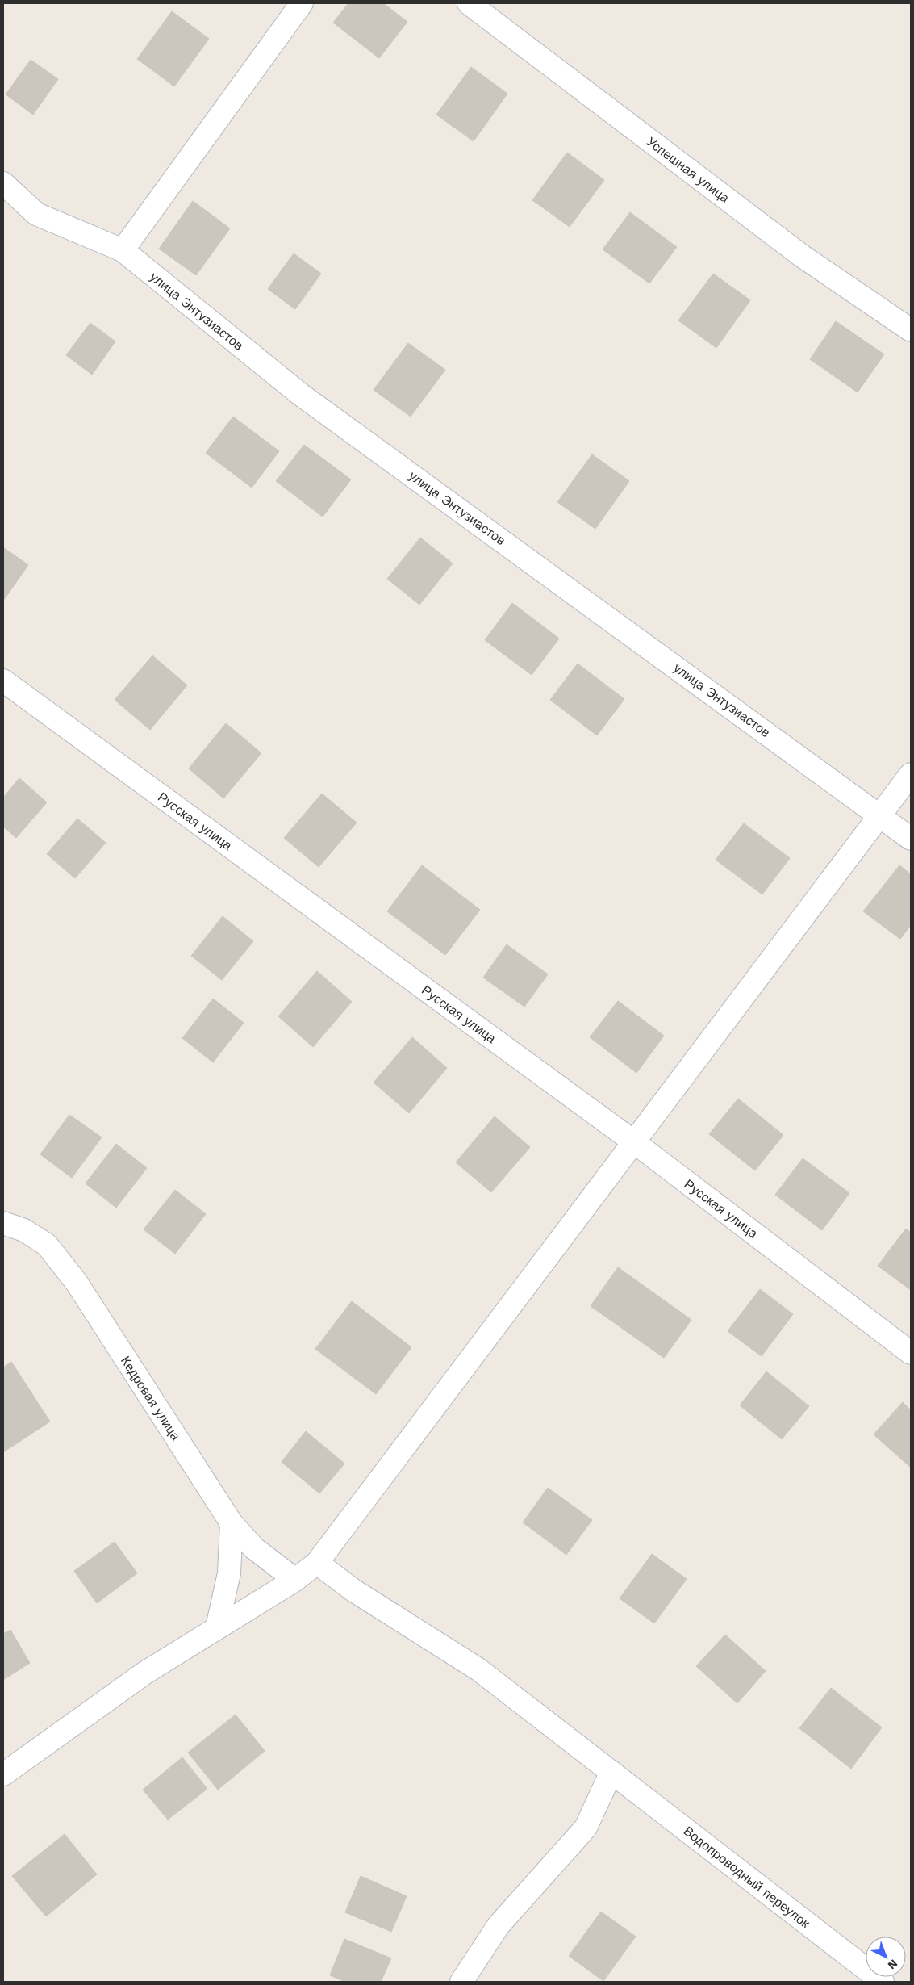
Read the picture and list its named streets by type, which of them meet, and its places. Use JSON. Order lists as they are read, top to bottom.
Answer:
{
  "streets": {
    "street": [
      "Успешная улица",
      "улица Энтузиастов",
      "Русская улица",
      "Кедровая улица",
      "Водопроводный переулок"
    ]
  },
  "north": "bottom right"
}
